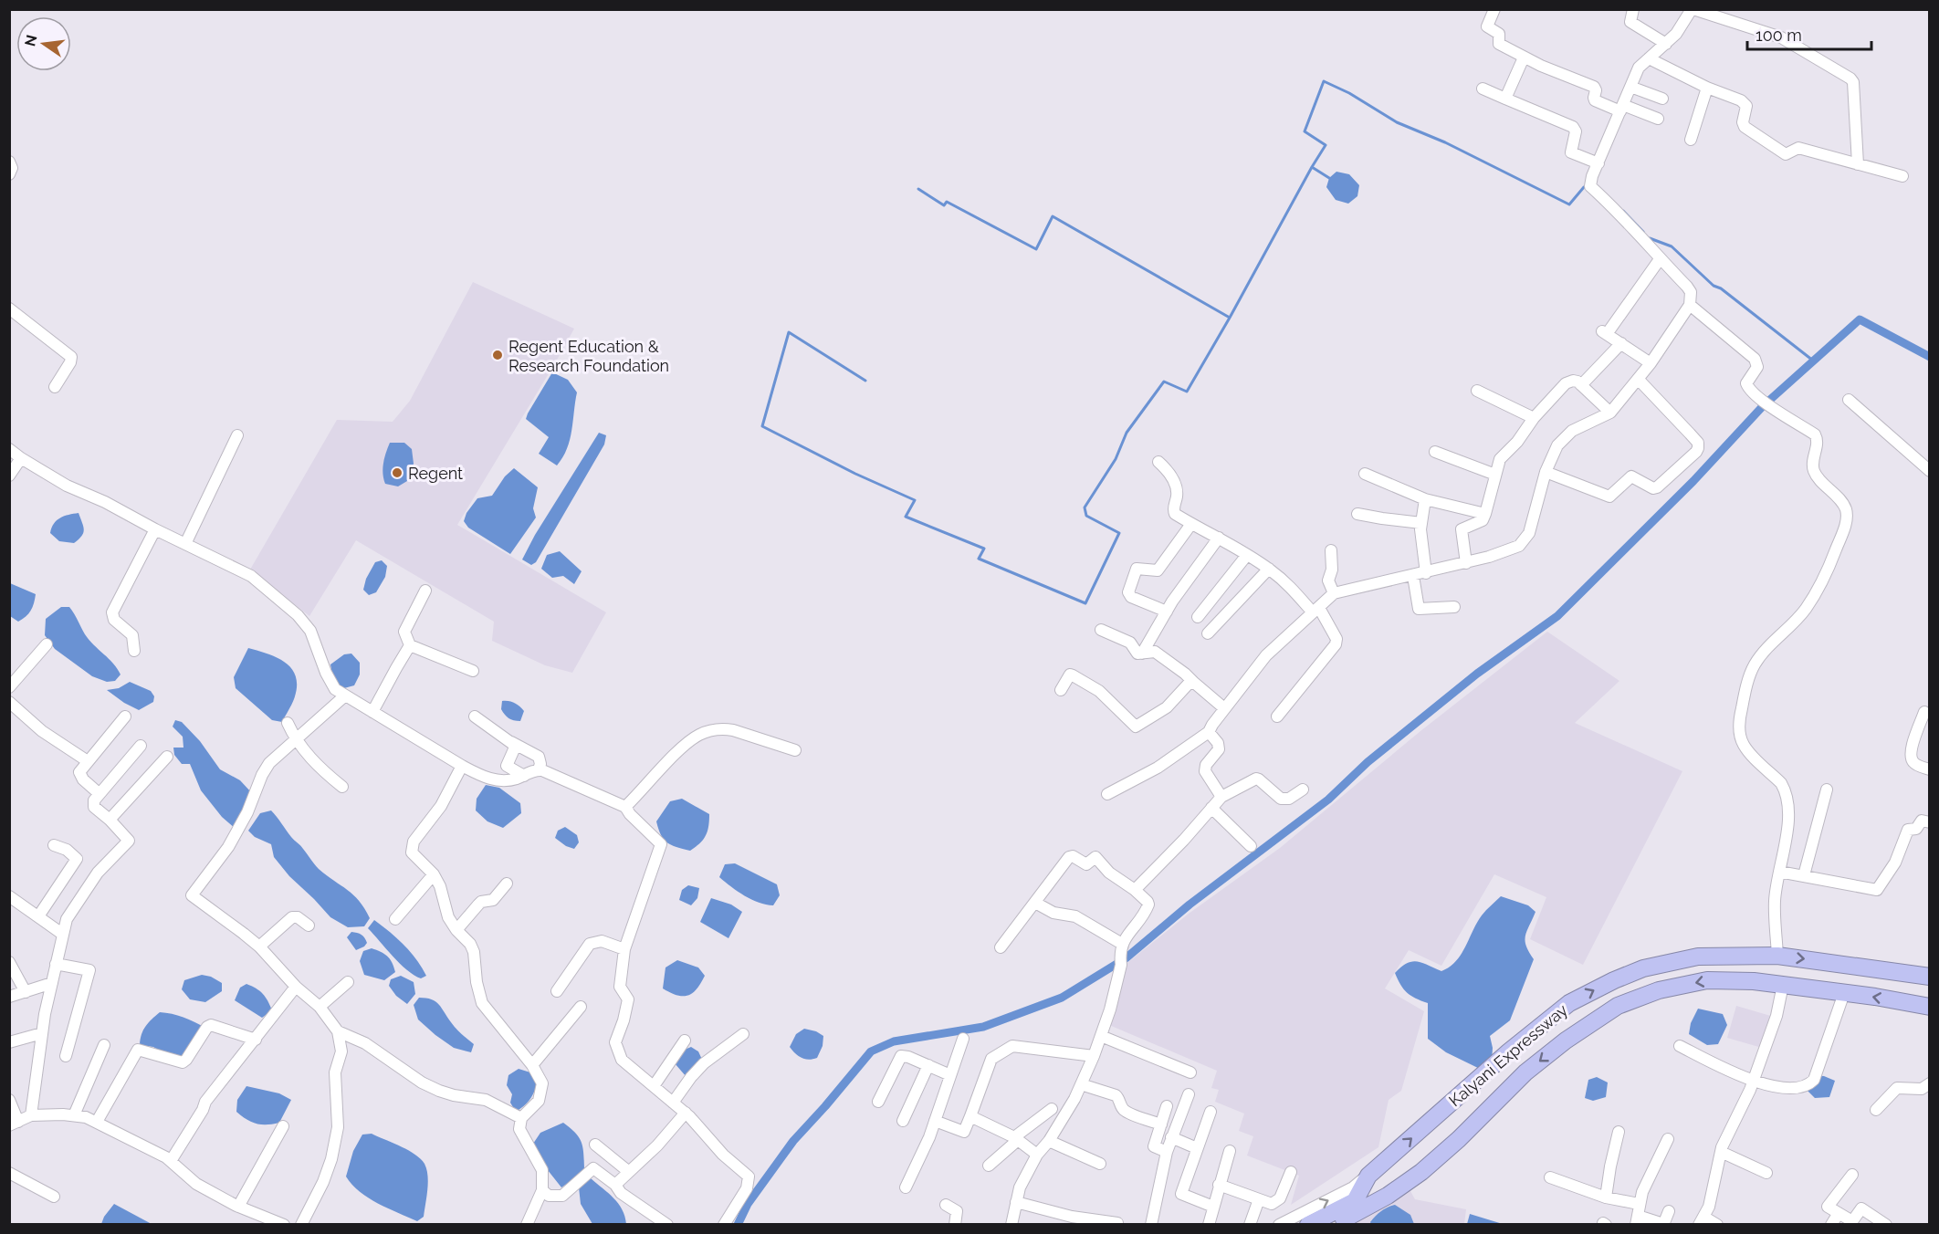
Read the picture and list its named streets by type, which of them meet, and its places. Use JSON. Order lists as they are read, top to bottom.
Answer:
{
  "streets": {
    "highway": ["Kalyani Expressway"]
  },
  "places": ["Regent Education & Research Foundation", "Regent"],
  "scale_bar": "100 m",
  "north": "left"
}
